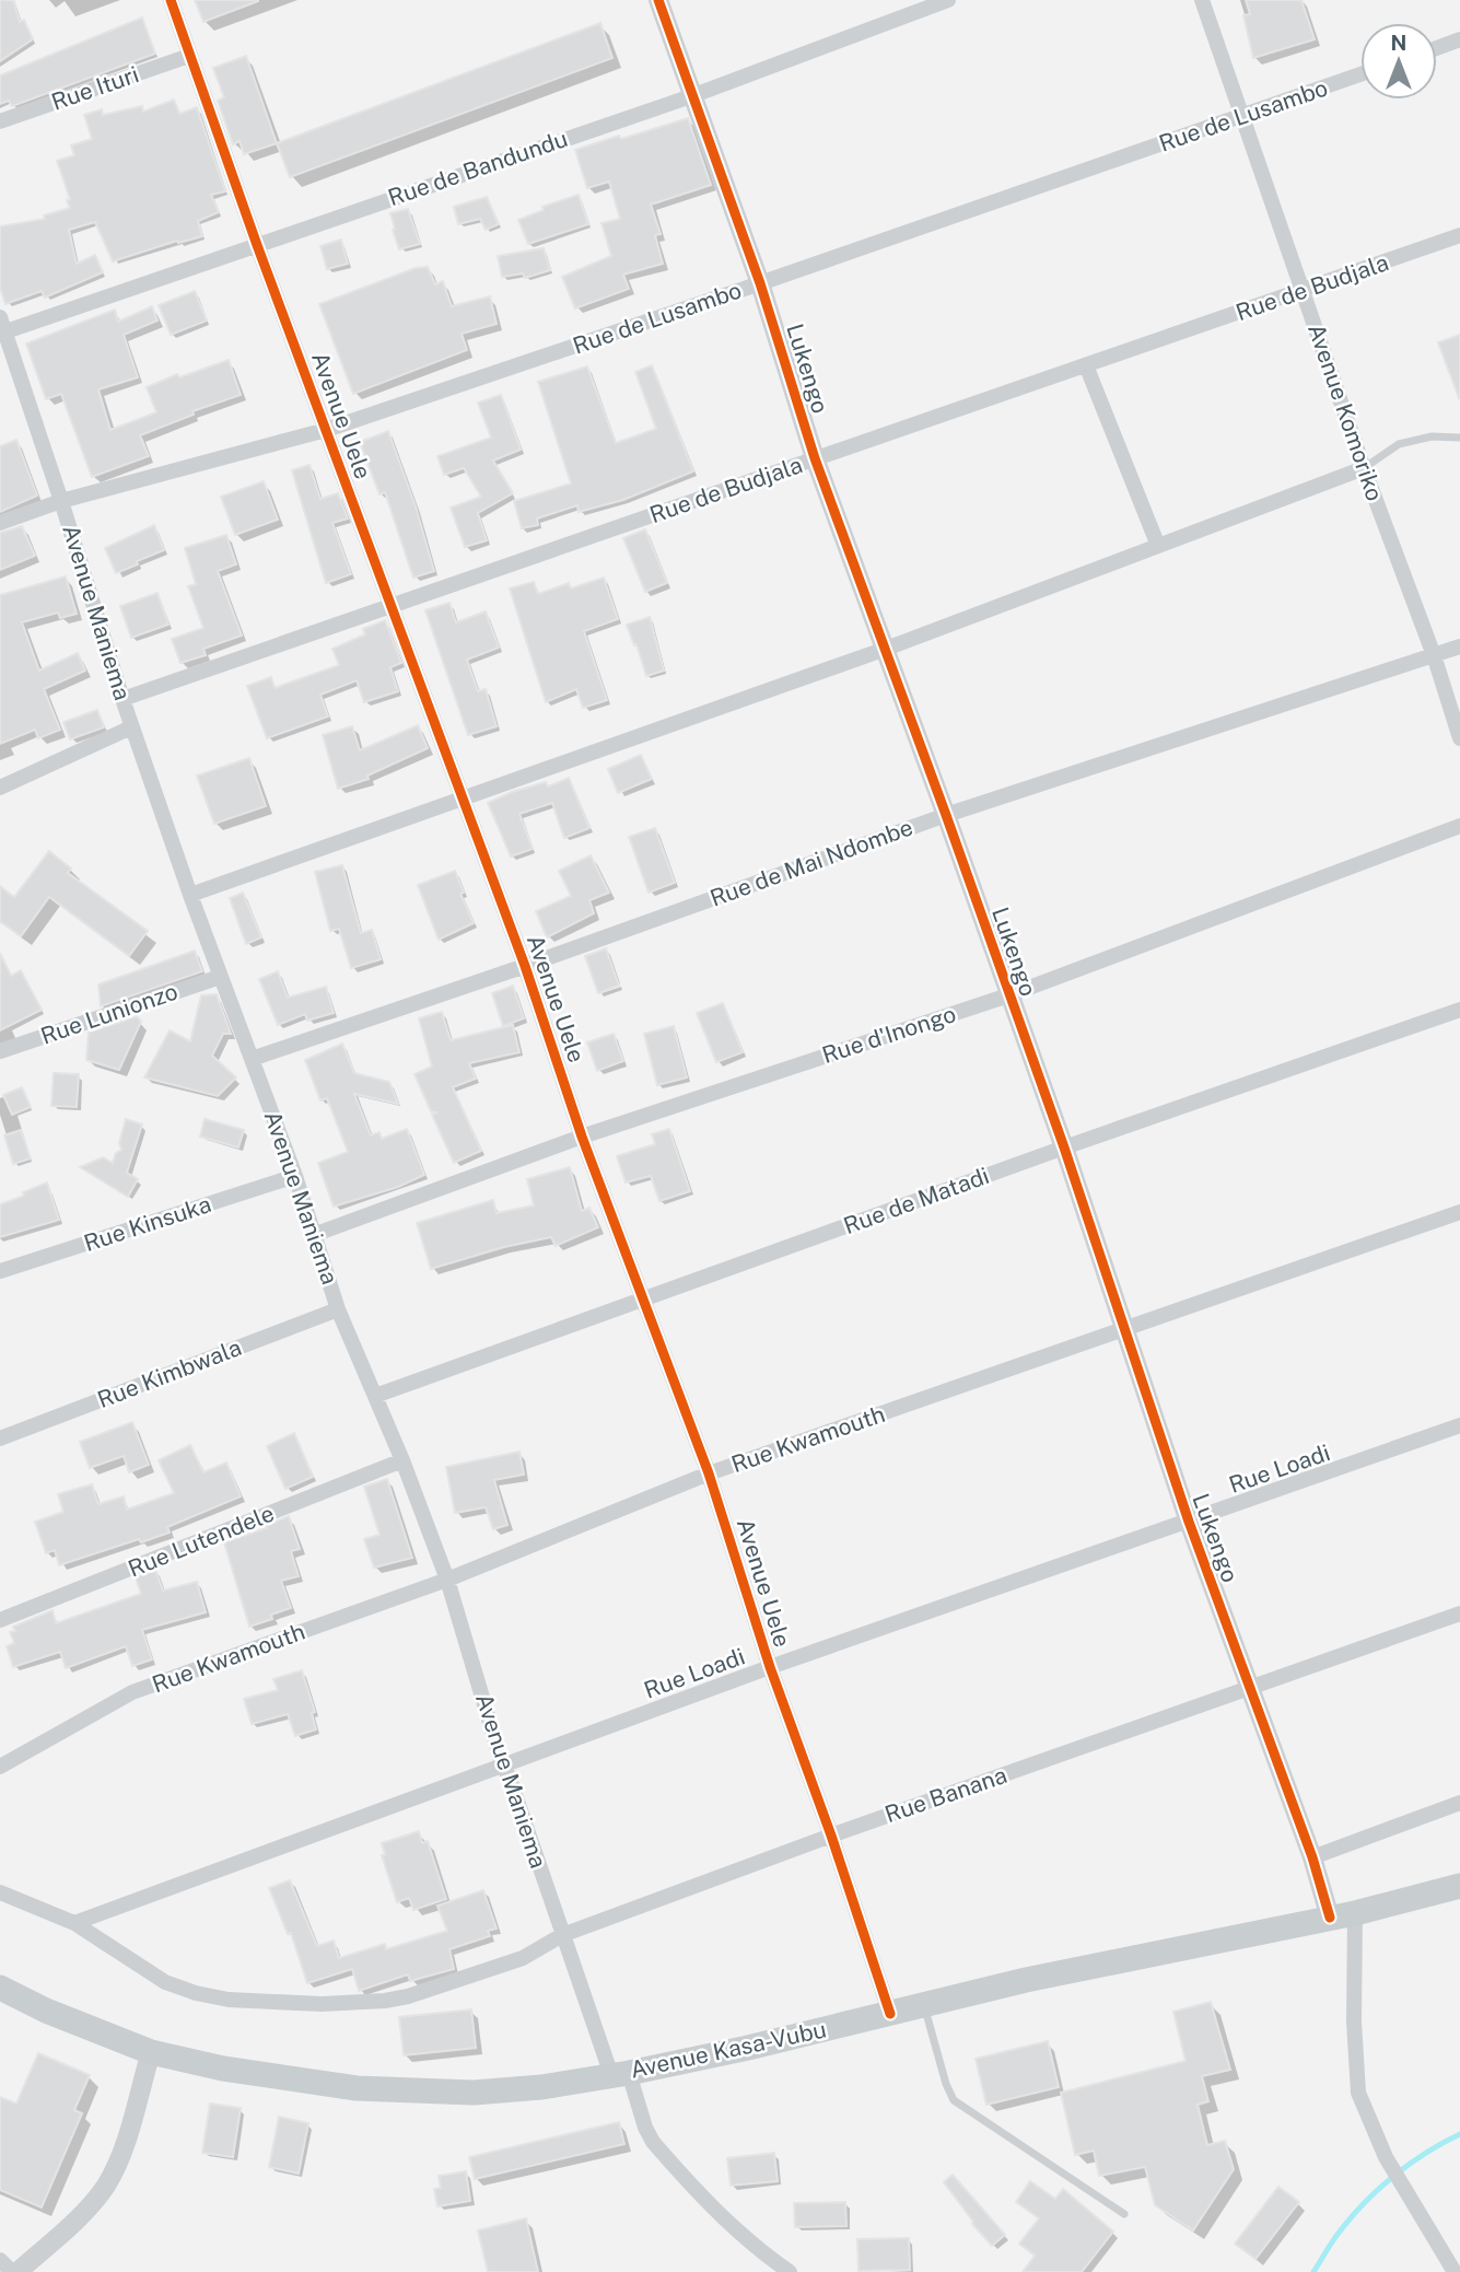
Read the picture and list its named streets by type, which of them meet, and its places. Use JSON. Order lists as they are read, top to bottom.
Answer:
{
  "streets": {
    "main road": ["Avenue Kasa-Vubu"],
    "street": [
      "Rue Ituri",
      "Rue de Lusambo",
      "Rue de Bandundu",
      "Rue de Budjala",
      "Lukengo",
      "Avenue Komoriko",
      "Avenue Uele",
      "Avenue Maniema",
      "Rue de Mai Ndombe",
      "Rue Lunionzo",
      "Rue d'Inongo",
      "Rue de Matadi",
      "Rue Kinsuka",
      "Rue Kimbwala",
      "Rue Kwamouth",
      "Rue Loadi",
      "Rue Lutendele",
      "Rue Banana"
    ]
  },
  "crossings": [
    ["Rue Ituri", "Avenue Uele"],
    ["Rue de Lusambo", "Lukengo"],
    ["Rue de Lusambo", "Avenue Komoriko"],
    ["Rue de Lusambo", "Avenue Uele"],
    ["Rue de Lusambo", "Avenue Maniema"],
    ["Rue de Bandundu", "Lukengo"],
    ["Rue de Bandundu", "Avenue Uele"],
    ["Rue de Bandundu", "Avenue Maniema"],
    ["Rue de Budjala", "Lukengo"],
    ["Rue de Budjala", "Avenue Komoriko"],
    ["Rue de Budjala", "Avenue Uele"],
    ["Rue de Budjala", "Avenue Maniema"],
    ["Lukengo", "Rue de Mai Ndombe"],
    ["Lukengo", "Rue d'Inongo"],
    ["Lukengo", "Rue de Matadi"],
    ["Lukengo", "Rue Kwamouth"],
    ["Lukengo", "Rue Loadi"],
    ["Lukengo", "Rue Banana"],
    ["Lukengo", "Avenue Kasa-Vubu"],
    ["Avenue Komoriko", "Rue de Mai Ndombe"],
    ["Avenue Uele", "Rue de Mai Ndombe"],
    ["Avenue Uele", "Rue d'Inongo"],
    ["Avenue Uele", "Rue de Matadi"],
    ["Avenue Uele", "Rue Kwamouth"],
    ["Avenue Uele", "Rue Loadi"],
    ["Avenue Uele", "Rue Banana"],
    ["Avenue Uele", "Avenue Kasa-Vubu"],
    ["Avenue Maniema", "Rue de Mai Ndombe"],
    ["Avenue Maniema", "Rue Lunionzo"],
    ["Avenue Maniema", "Rue d'Inongo"],
    ["Avenue Maniema", "Rue de Matadi"],
    ["Avenue Maniema", "Rue Kinsuka"],
    ["Avenue Maniema", "Rue Kimbwala"],
    ["Avenue Maniema", "Rue Kwamouth"],
    ["Avenue Maniema", "Rue Loadi"],
    ["Avenue Maniema", "Rue Lutendele"],
    ["Avenue Maniema", "Rue Banana"],
    ["Avenue Maniema", "Avenue Kasa-Vubu"],
    ["Rue Loadi", "Rue Banana"]
  ],
  "north": "top"
}
